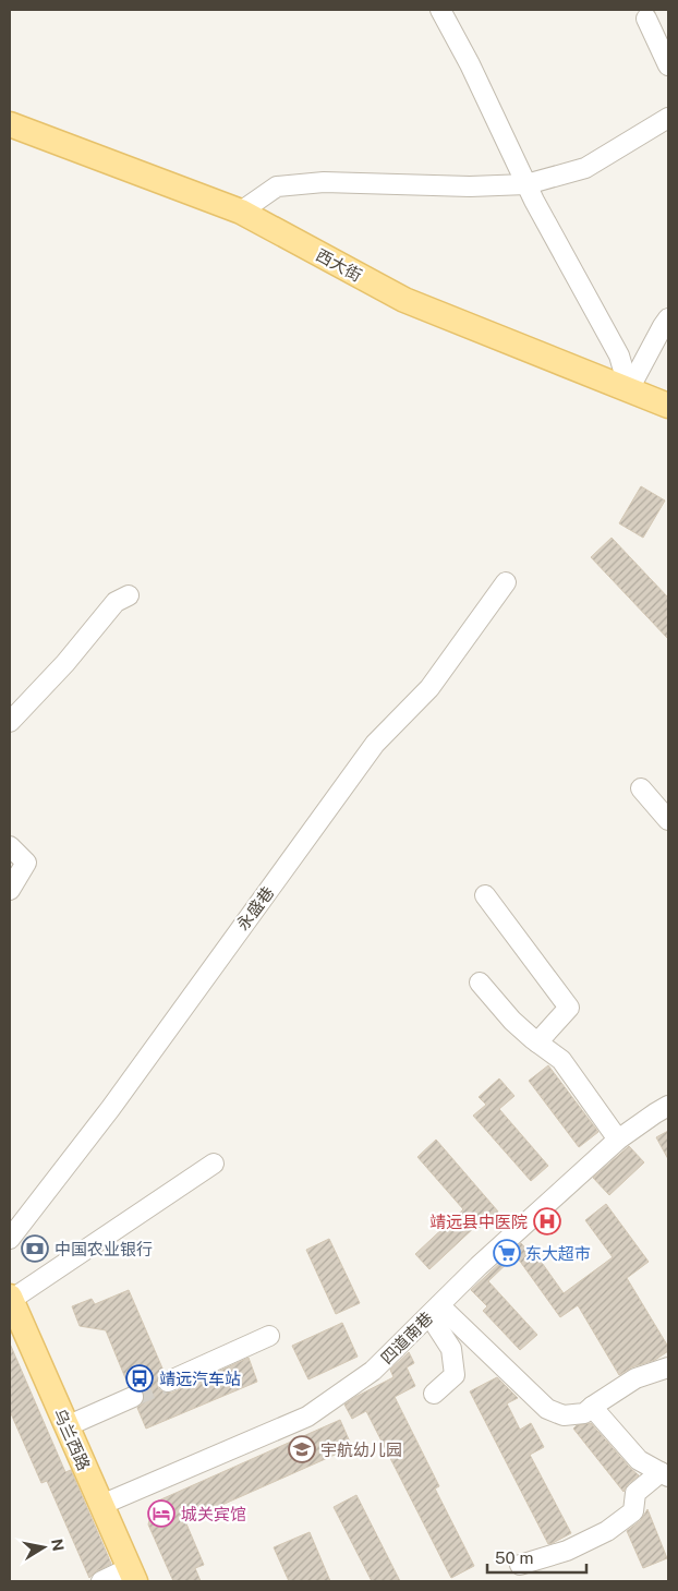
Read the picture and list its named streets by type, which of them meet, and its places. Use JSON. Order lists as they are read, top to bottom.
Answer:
{
  "streets": {
    "main road": ["西大街", "乌兰西路"],
    "street": ["永盛巷", "四道南巷"]
  },
  "crossings": [
    ["四道南巷", "乌兰西路"]
  ],
  "places": {
    "hospital": ["靖远县中医院"],
    "bank": ["中国农业银行"],
    "supermarket": ["东大超市"],
    "bus stop": ["靖远汽车站"],
    "school or university": ["宇航幼儿园"],
    "hotel": ["城关宾馆"]
  },
  "scale_bar": "50 m",
  "north": "right"
}
